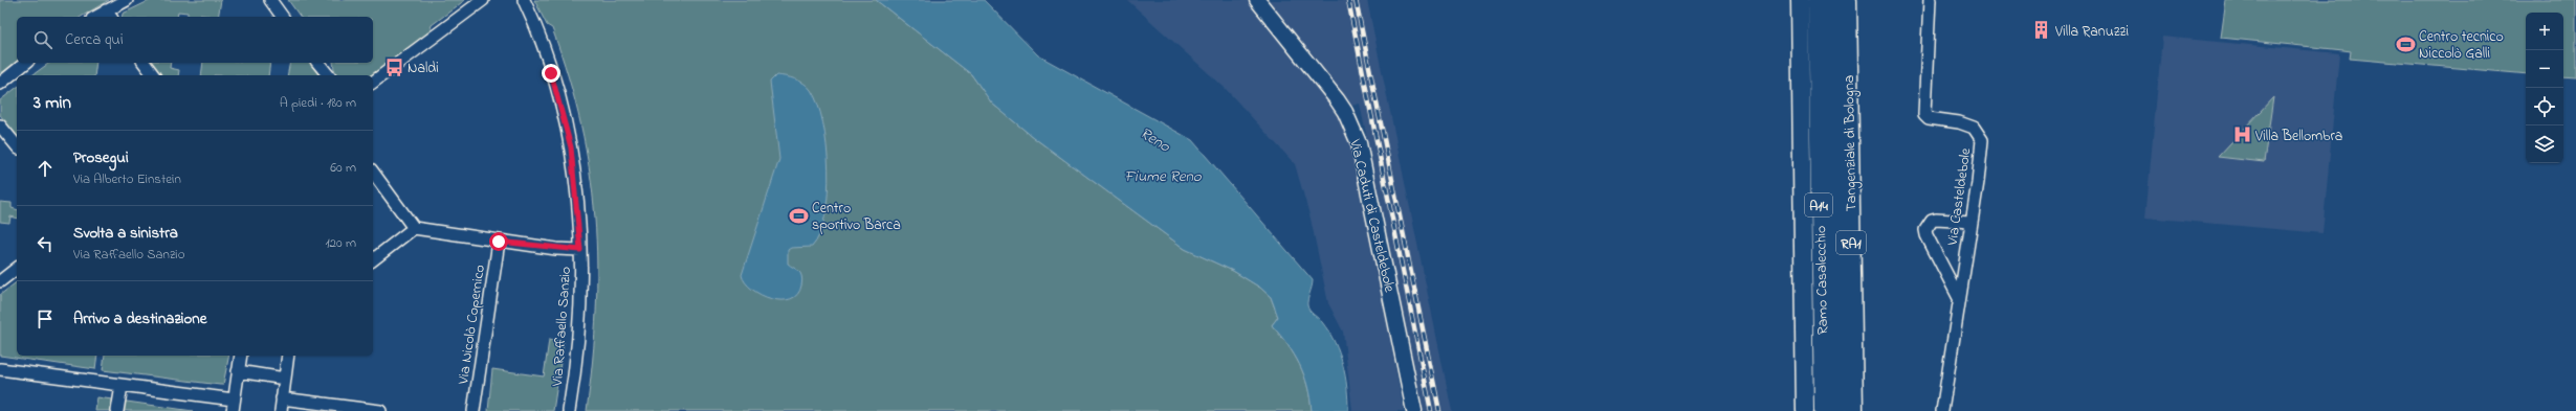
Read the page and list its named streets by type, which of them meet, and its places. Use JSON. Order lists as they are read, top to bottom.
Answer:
{
  "streets": {
    "highway": [
      "Tangenziale di Bologna",
      "A14",
      "RA1",
      "Ramo Casalecchio"
    ],
    "main road": ["Via Caduti di Casteldebole"],
    "street": ["Via Casteldebole", "Via Nicolò Copernico", "Via Raffaello Sanzio"]
  },
  "water": ["Reno", "Fiume Reno"],
  "places": {
    "building": ["Villa Ranuzzi"],
    "sports": ["Centro tecnico Niccolò Galli", "Centro sportivo Barca"],
    "bus stop": ["Naldi"],
    "hospital": ["Villa Bellombra"]
  },
  "page": {
    "map_buttons": ["+", "−"],
    "search": "Cerca qui",
    "heading": ["3 min", "A piedi · 180 m"],
    "list": [
      ["Prosegui", "Via Alberto Einstein", "60 m"],
      ["Svolta a sinistra", "Via Raffaello Sanzio", "120 m"],
      "Arrivo a destinazione"
    ]
  }
}
